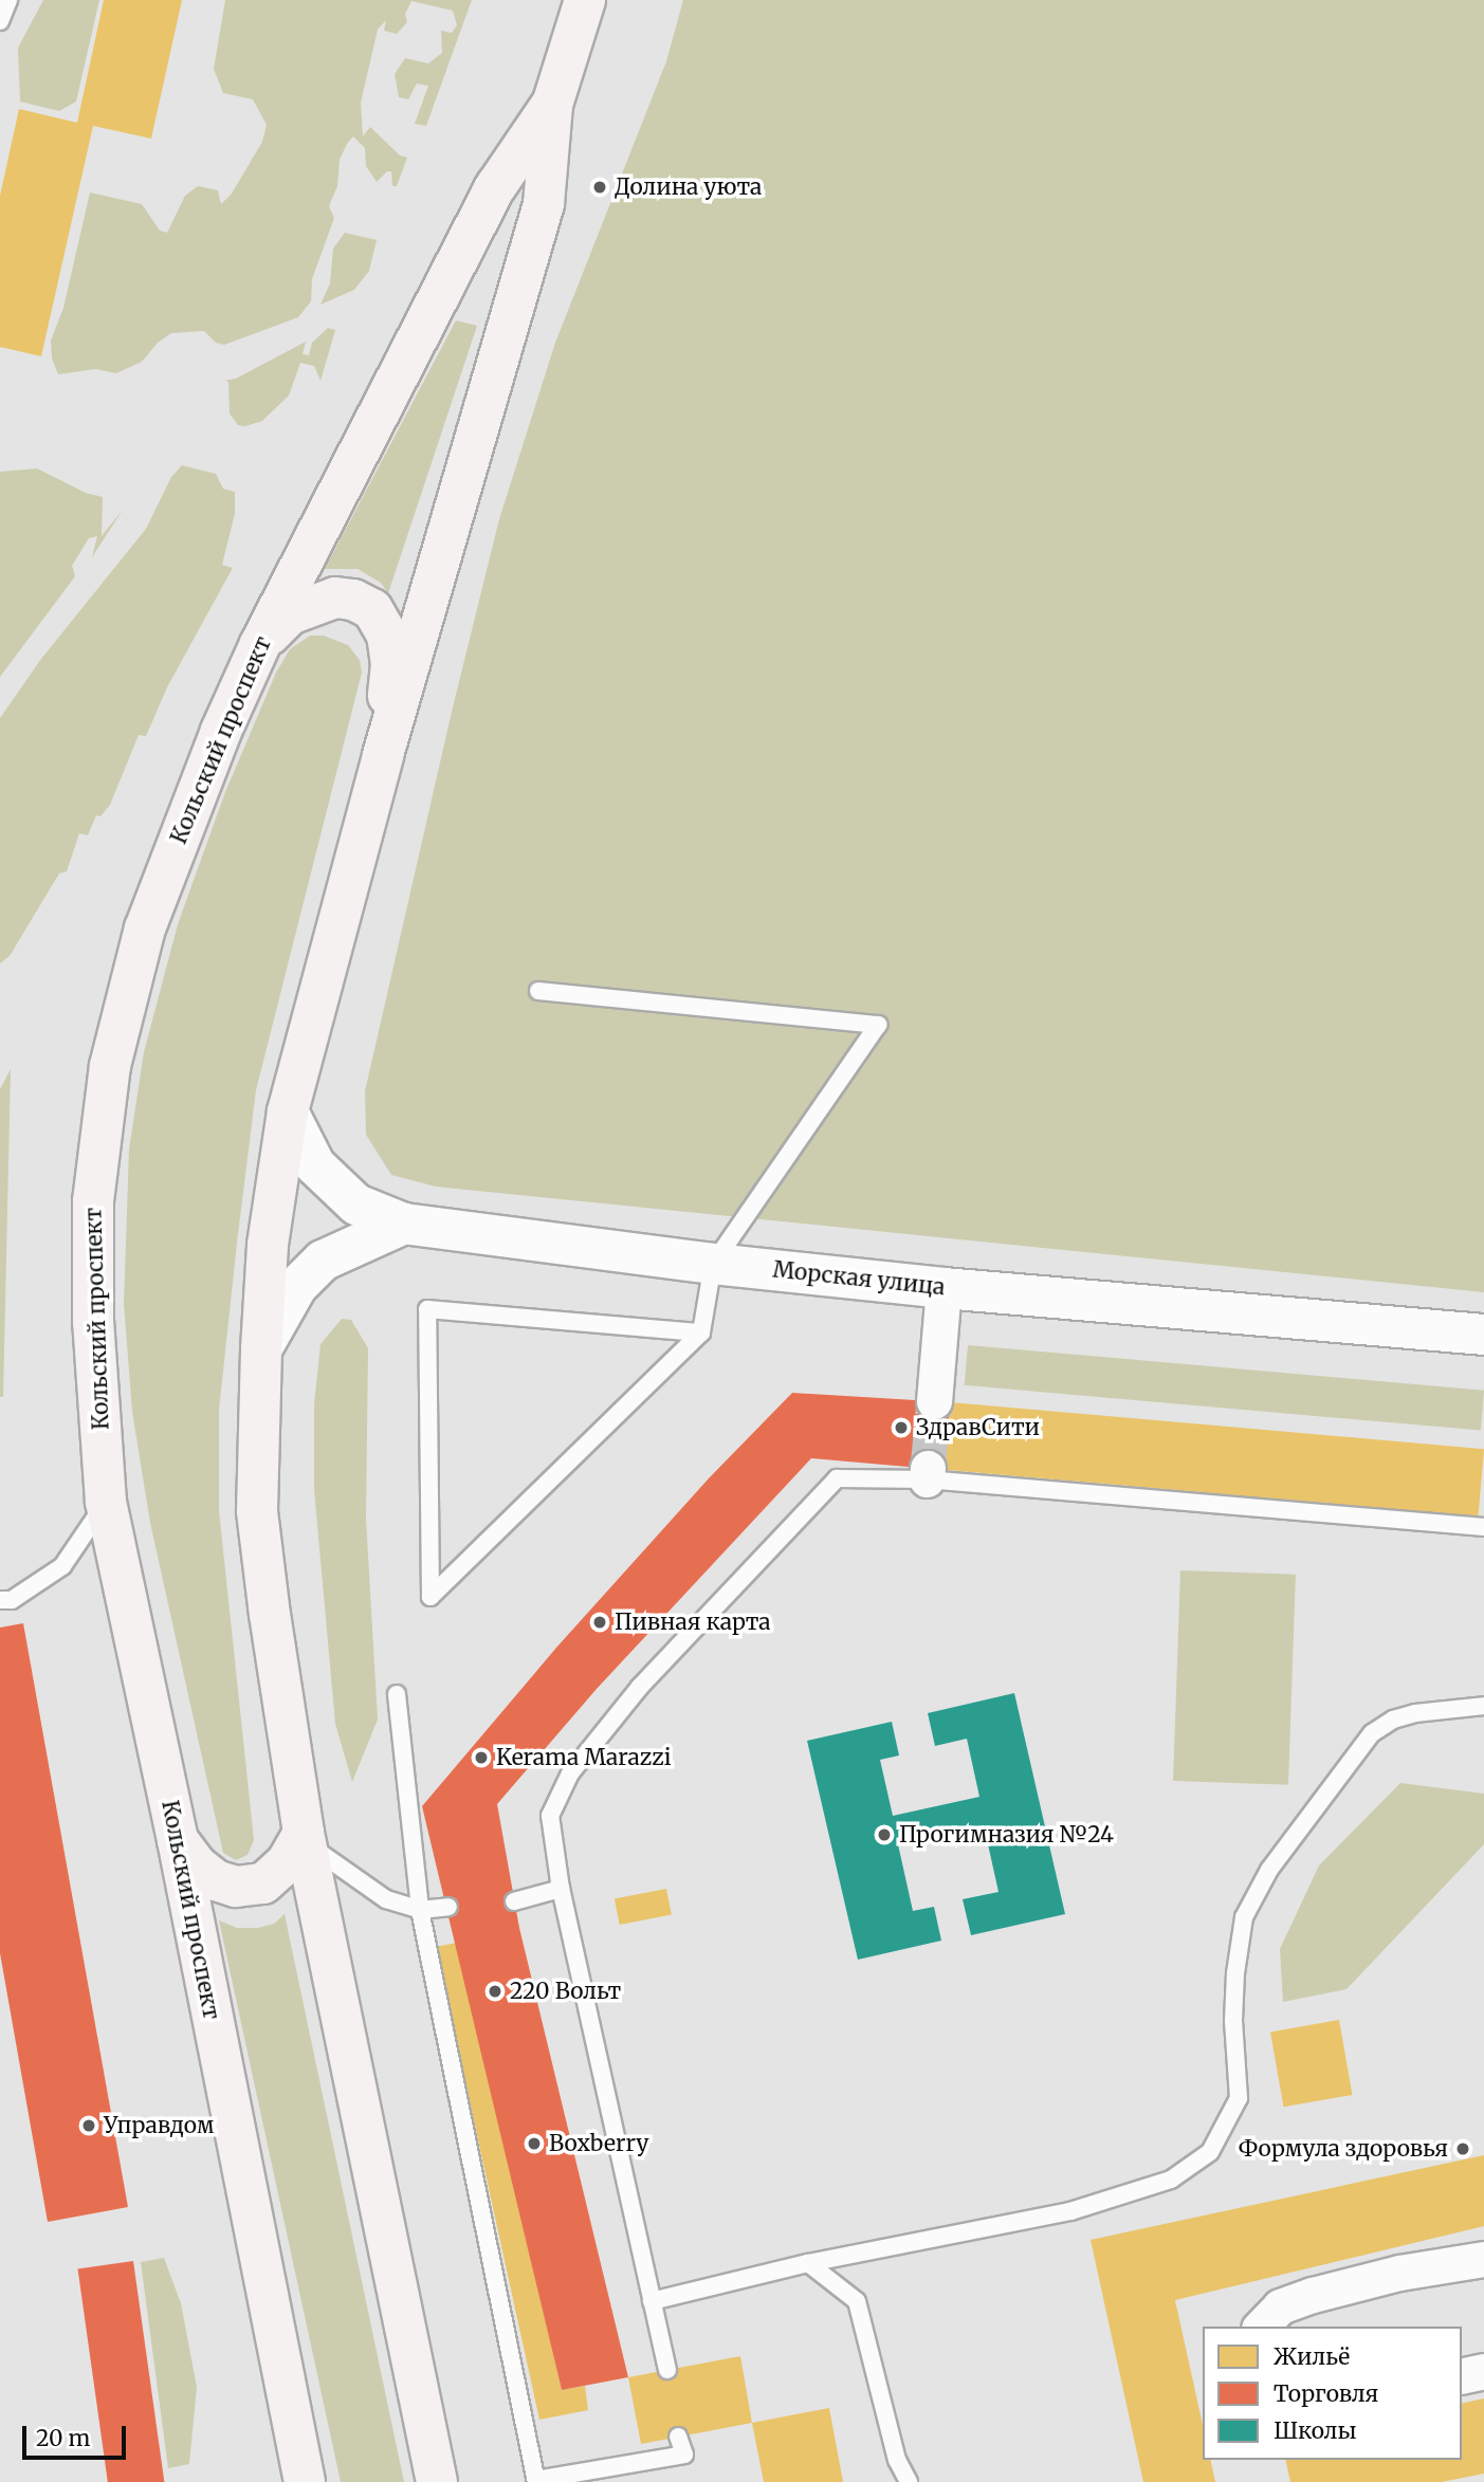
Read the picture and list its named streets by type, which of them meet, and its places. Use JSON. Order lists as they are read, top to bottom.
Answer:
{
  "streets": {
    "main road": ["Кольский проспект"],
    "street": ["Морская улица"]
  },
  "crossings": [
    ["Кольский проспект", "Морская улица"]
  ],
  "places": [
    "Долина уюта",
    "ЗдравСити",
    "Пивная карта",
    "Kerama Marazzi",
    "Прогимназия №24",
    "220 Вольт",
    "Управдом",
    "Boxberry",
    "Формула здоровья"
  ],
  "legend": ["Жильё", "Торговля", "Школы"],
  "scale_bar": "20 m"
}
